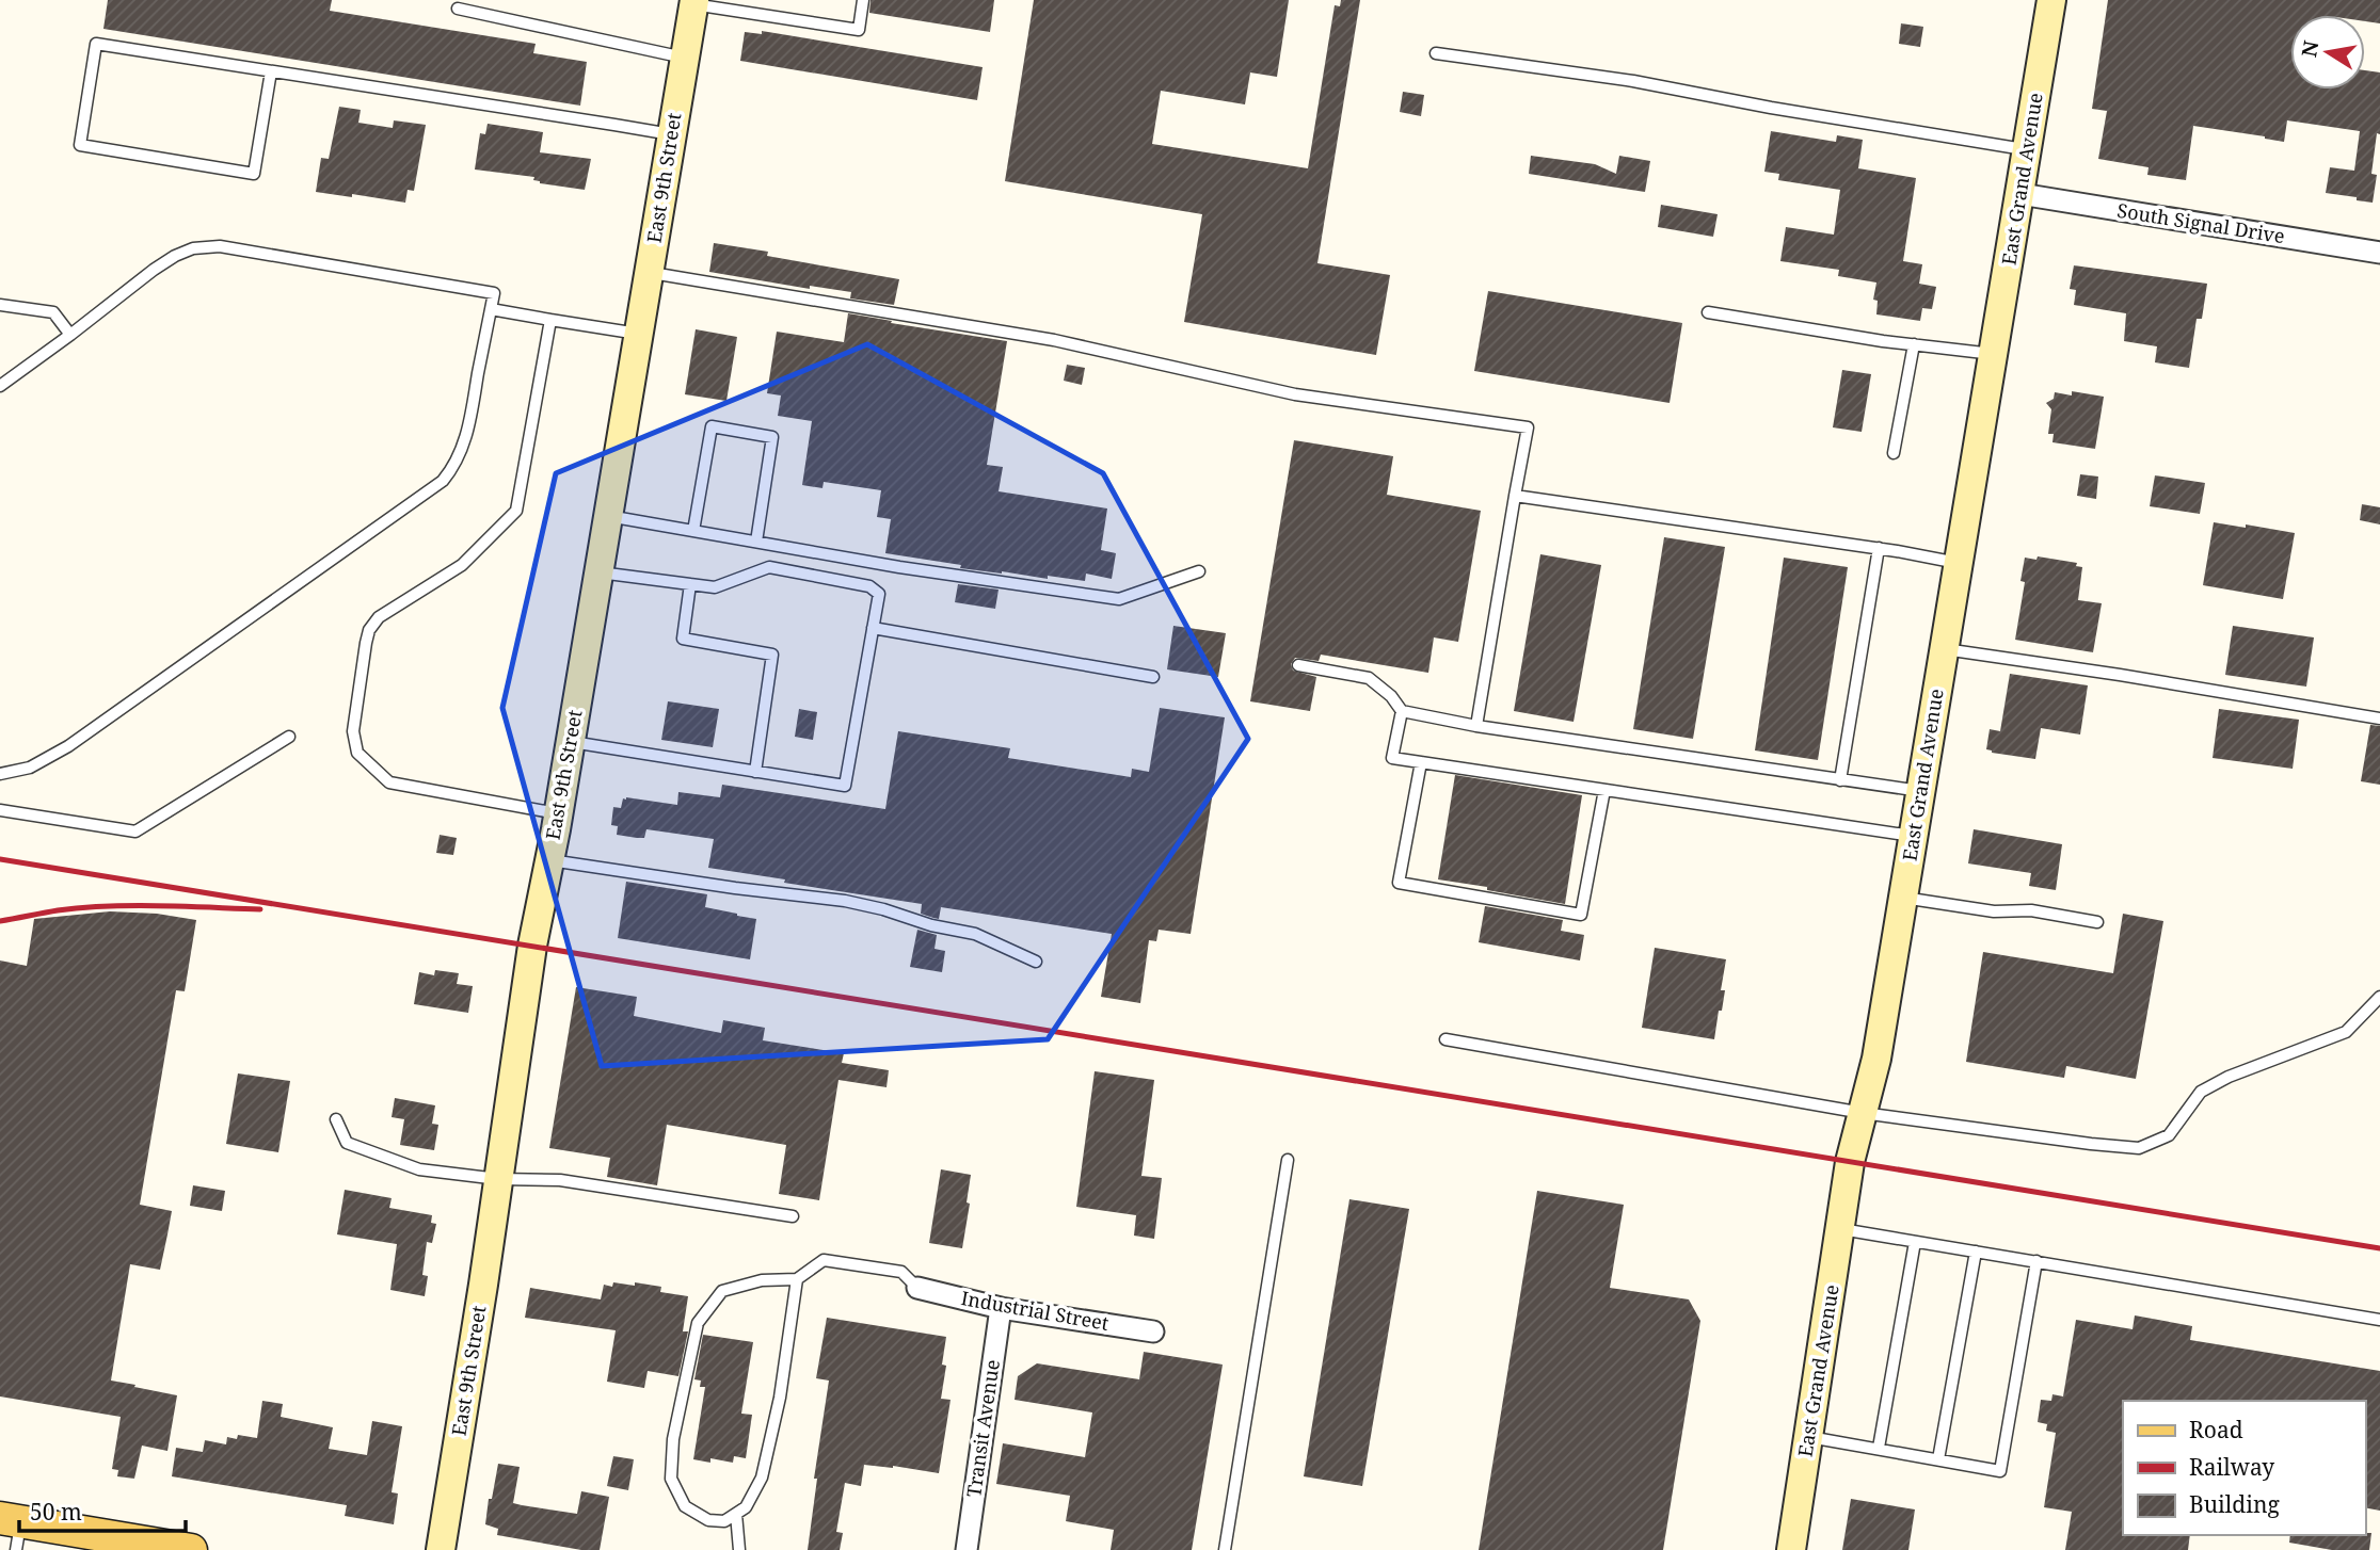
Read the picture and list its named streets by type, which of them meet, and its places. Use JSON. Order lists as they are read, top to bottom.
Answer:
{
  "streets": {
    "street": [
      "East 9th Street",
      "East Grand Avenue",
      "South Signal Drive",
      "Industrial Street",
      "Transit Avenue"
    ]
  },
  "crossings": [
    ["East Grand Avenue", "South Signal Drive"],
    ["Industrial Street", "Transit Avenue"]
  ],
  "legend": ["Road", "Railway", "Building"],
  "scale_bar": "50 m",
  "north": "left"
}
